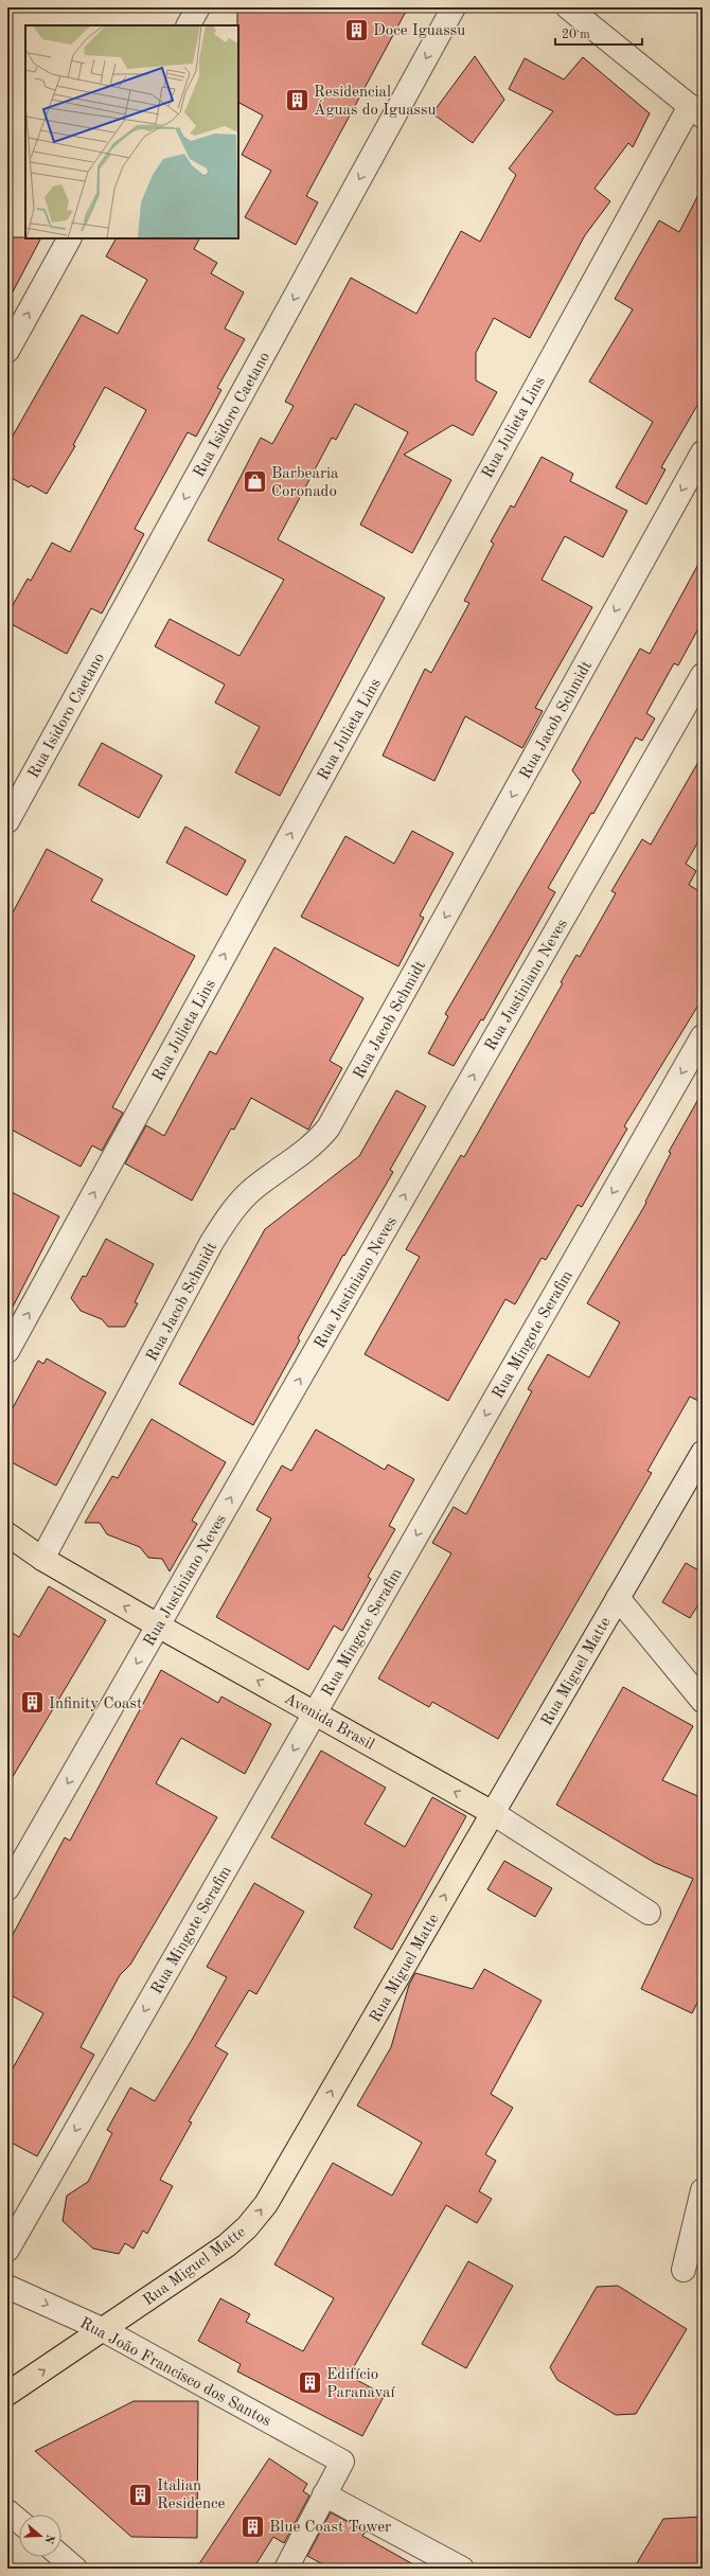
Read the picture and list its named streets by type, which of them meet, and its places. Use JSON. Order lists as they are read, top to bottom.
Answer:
{
  "streets": {
    "main road": ["Rua Miguel Matte", "Avenida Brasil"],
    "street": [
      "Rua Isidoro Caetano",
      "Rua Julieta Lins",
      "Rua Jacob Schmidt",
      "Rua Justiniano Neves",
      "Rua Mingote Serafim",
      "Rua João Francisco dos Santos"
    ]
  },
  "crossings": [
    ["Rua Jacob Schmidt", "Avenida Brasil"],
    ["Rua Justiniano Neves", "Avenida Brasil"],
    ["Rua Mingote Serafim", "Avenida Brasil"],
    ["Rua Miguel Matte", "Avenida Brasil"],
    ["Rua Miguel Matte", "Rua João Francisco dos Santos"]
  ],
  "one_way": [
    "Rua Isidoro Caetano",
    "Rua Julieta Lins",
    "Rua Jacob Schmidt",
    "Rua Mingote Serafim",
    "Rua Miguel Matte",
    "Avenida Brasil"
  ],
  "places": {
    "building": [
      "Doce Iguassu",
      "Residencial Águas do Iguassu",
      "Infinity Coast",
      "Edifício Paranavaí",
      "Italian Residence",
      "Blue Coast Tower"
    ],
    "shop": ["Barbearia Coronado"]
  },
  "scale_bar": "20 m",
  "north": "right"
}
